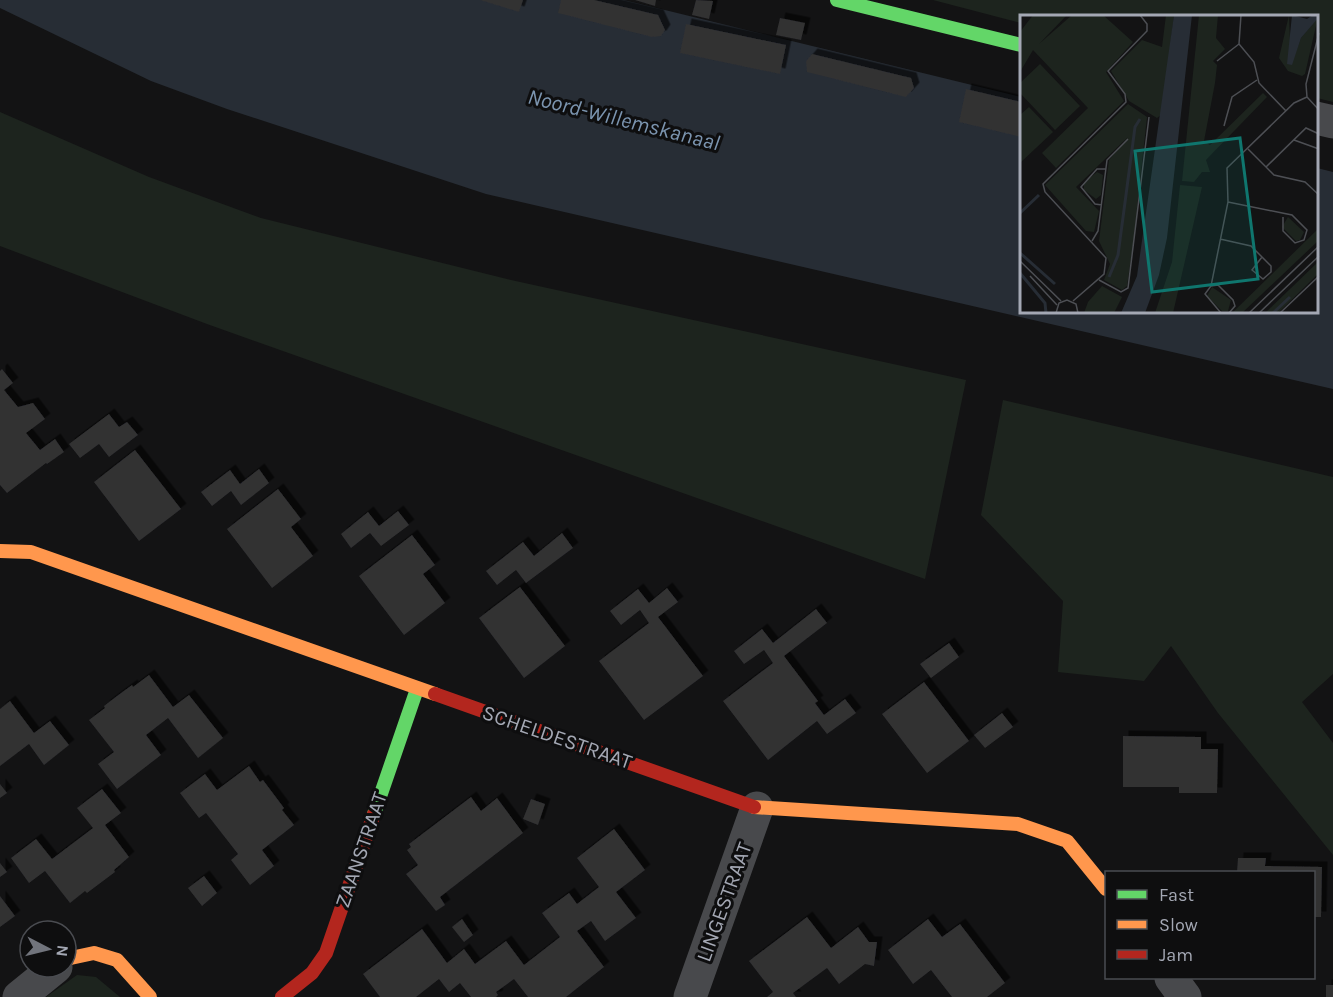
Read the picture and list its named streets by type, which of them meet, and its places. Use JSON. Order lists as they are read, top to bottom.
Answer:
{
  "streets": {
    "street": ["SCHELDESTRAAT", "ZAANSTRAAT", "LINGESTRAAT"]
  },
  "crossings": [
    ["SCHELDESTRAAT", "ZAANSTRAAT"],
    ["SCHELDESTRAAT", "LINGESTRAAT"]
  ],
  "water": ["Noord-Willemskanaal"],
  "legend": ["Fast", "Slow", "Jam"],
  "north": "right"
}
